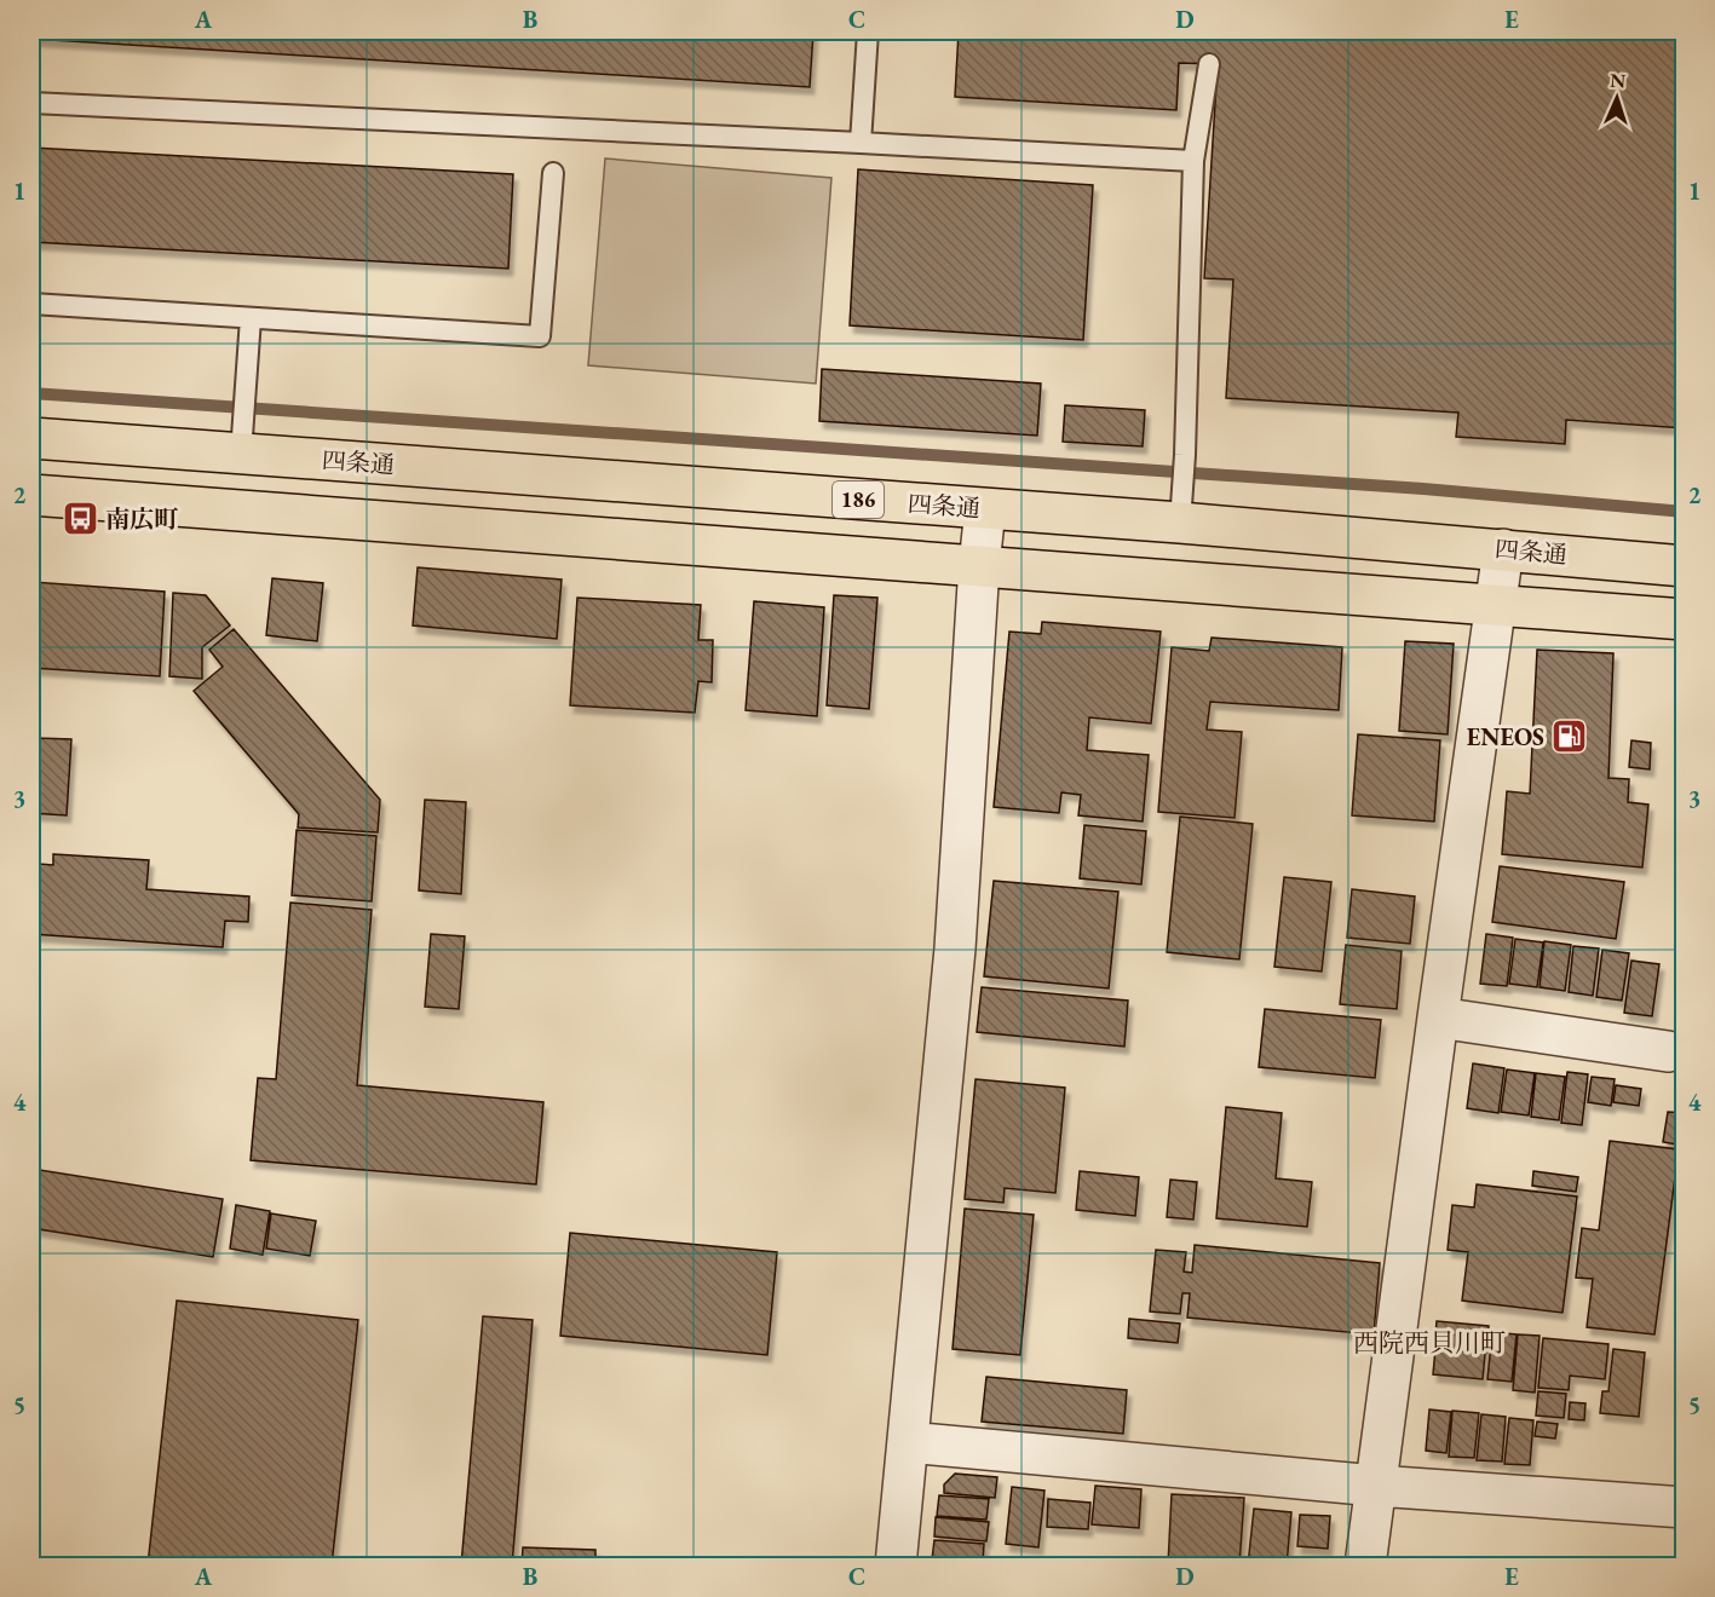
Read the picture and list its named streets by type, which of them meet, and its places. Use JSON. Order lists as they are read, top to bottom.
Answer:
{
  "streets": {
    "main road": ["四条通", "186"]
  },
  "districts": ["西院西貝川町"],
  "places": {
    "bus stop": ["南広町"],
    "fuel station": ["ENEOS"]
  },
  "north": "top",
  "grid": {
    "columns": [
      "A",
      "B",
      "C",
      "D",
      "E"
    ],
    "rows": [
      "1",
      "2",
      "3",
      "4",
      "5"
    ]
  }
}
